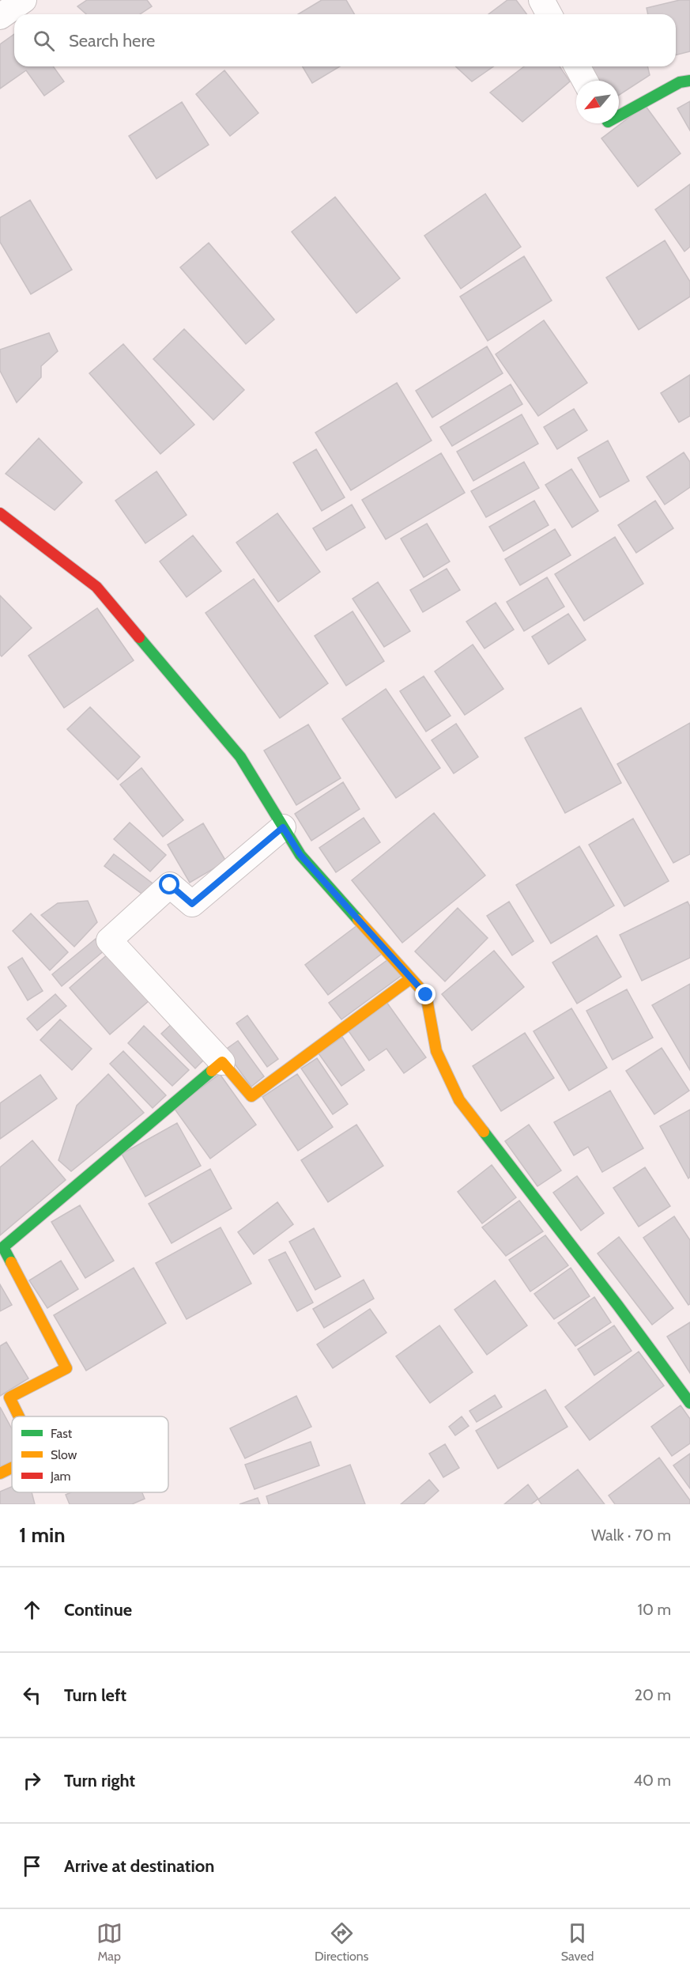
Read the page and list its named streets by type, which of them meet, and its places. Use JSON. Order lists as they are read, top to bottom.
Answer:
{
  "legend": ["Fast", "Slow", "Jam"],
  "north": "bottom left",
  "page": {
    "search": "Search here",
    "heading": ["1 min", "Walk · 70 m"],
    "list": [
      ["Continue", "10 m"],
      ["Turn left", "20 m"],
      ["Turn right", "40 m"],
      "Arrive at destination"
    ],
    "nav": ["Map", "Directions", "Saved"]
  }
}
